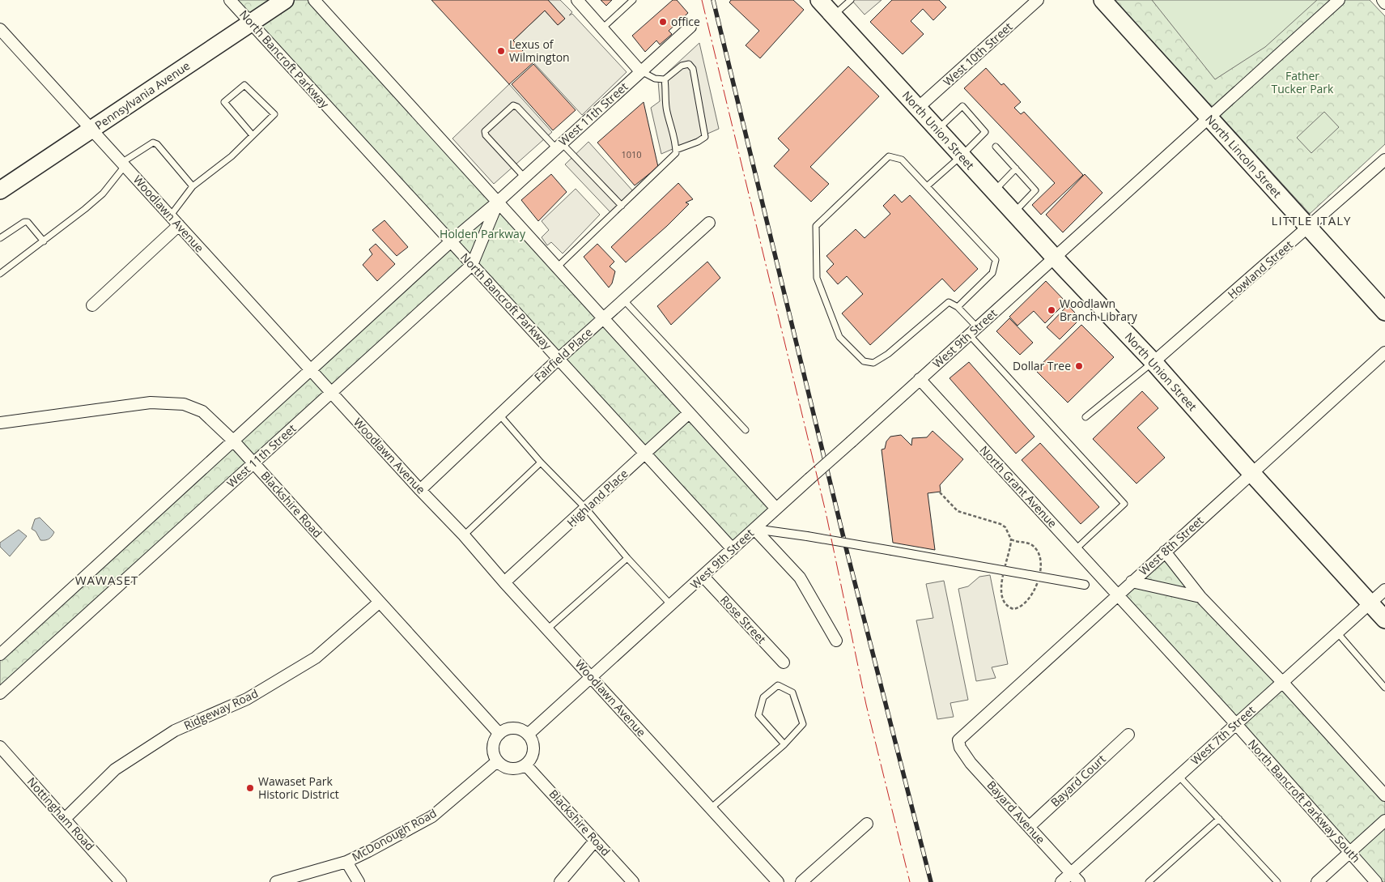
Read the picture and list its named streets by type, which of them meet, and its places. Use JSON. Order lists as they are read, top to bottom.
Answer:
{
  "streets": {
    "main road": ["Pennsylvania Avenue", "North Union Street", "North Lincoln Street"],
    "street": [
      "West 10th Street",
      "North Bancroft Parkway",
      "West 11th Street",
      "Woodlawn Avenue",
      "Howland Street",
      "West 9th Street",
      "Fairfield Place",
      "North Grant Avenue",
      "Highland Place",
      "Blackshire Road",
      "West 8th Street",
      "Rose Street",
      "Ridgeway Road",
      "West 7th Street",
      "Bayard Court",
      "North Bancroft Parkway South",
      "Bayard Avenue",
      "Nottingham Road",
      "McDonough Road"
    ]
  },
  "crossings": [
    ["West 10th Street", "North Union Street"],
    ["North Bancroft Parkway", "Pennsylvania Avenue"],
    ["North Bancroft Parkway", "West 11th Street"],
    ["North Bancroft Parkway", "West 9th Street"],
    ["North Bancroft Parkway", "Fairfield Place"],
    ["North Bancroft Parkway", "Highland Place"],
    ["Pennsylvania Avenue", "Woodlawn Avenue"],
    ["West 11th Street", "Woodlawn Avenue"],
    ["West 11th Street", "Blackshire Road"],
    ["North Union Street", "Howland Street"],
    ["North Union Street", "West 9th Street"],
    ["North Union Street", "West 8th Street"],
    ["North Union Street", "West 7th Street"],
    ["North Lincoln Street", "Howland Street"],
    ["North Lincoln Street", "West 9th Street"],
    ["Woodlawn Avenue", "West 9th Street"],
    ["Woodlawn Avenue", "Fairfield Place"],
    ["Woodlawn Avenue", "Highland Place"],
    ["West 9th Street", "North Grant Avenue"],
    ["West 9th Street", "Rose Street"],
    ["North Grant Avenue", "West 8th Street"],
    ["North Grant Avenue", "North Bancroft Parkway South"],
    ["Blackshire Road", "Ridgeway Road"],
    ["Blackshire Road", "McDonough Road"],
    ["West 8th Street", "North Bancroft Parkway South"],
    ["West 8th Street", "Bayard Avenue"],
    ["Ridgeway Road", "Nottingham Road"],
    ["West 7th Street", "North Bancroft Parkway South"],
    ["West 7th Street", "Bayard Avenue"],
    ["Bayard Court", "Bayard Avenue"]
  ],
  "districts": ["LITTLE ITALY", "WAWASET"],
  "parks": ["Father Tucker Park", "Holden Parkway"],
  "places": [
    "office",
    "Lexus of Wilmington",
    "Woodlawn Branch Library",
    "Dollar Tree",
    "Wawaset Park Historic District"
  ],
  "house_numbers": ["1010"]
}
